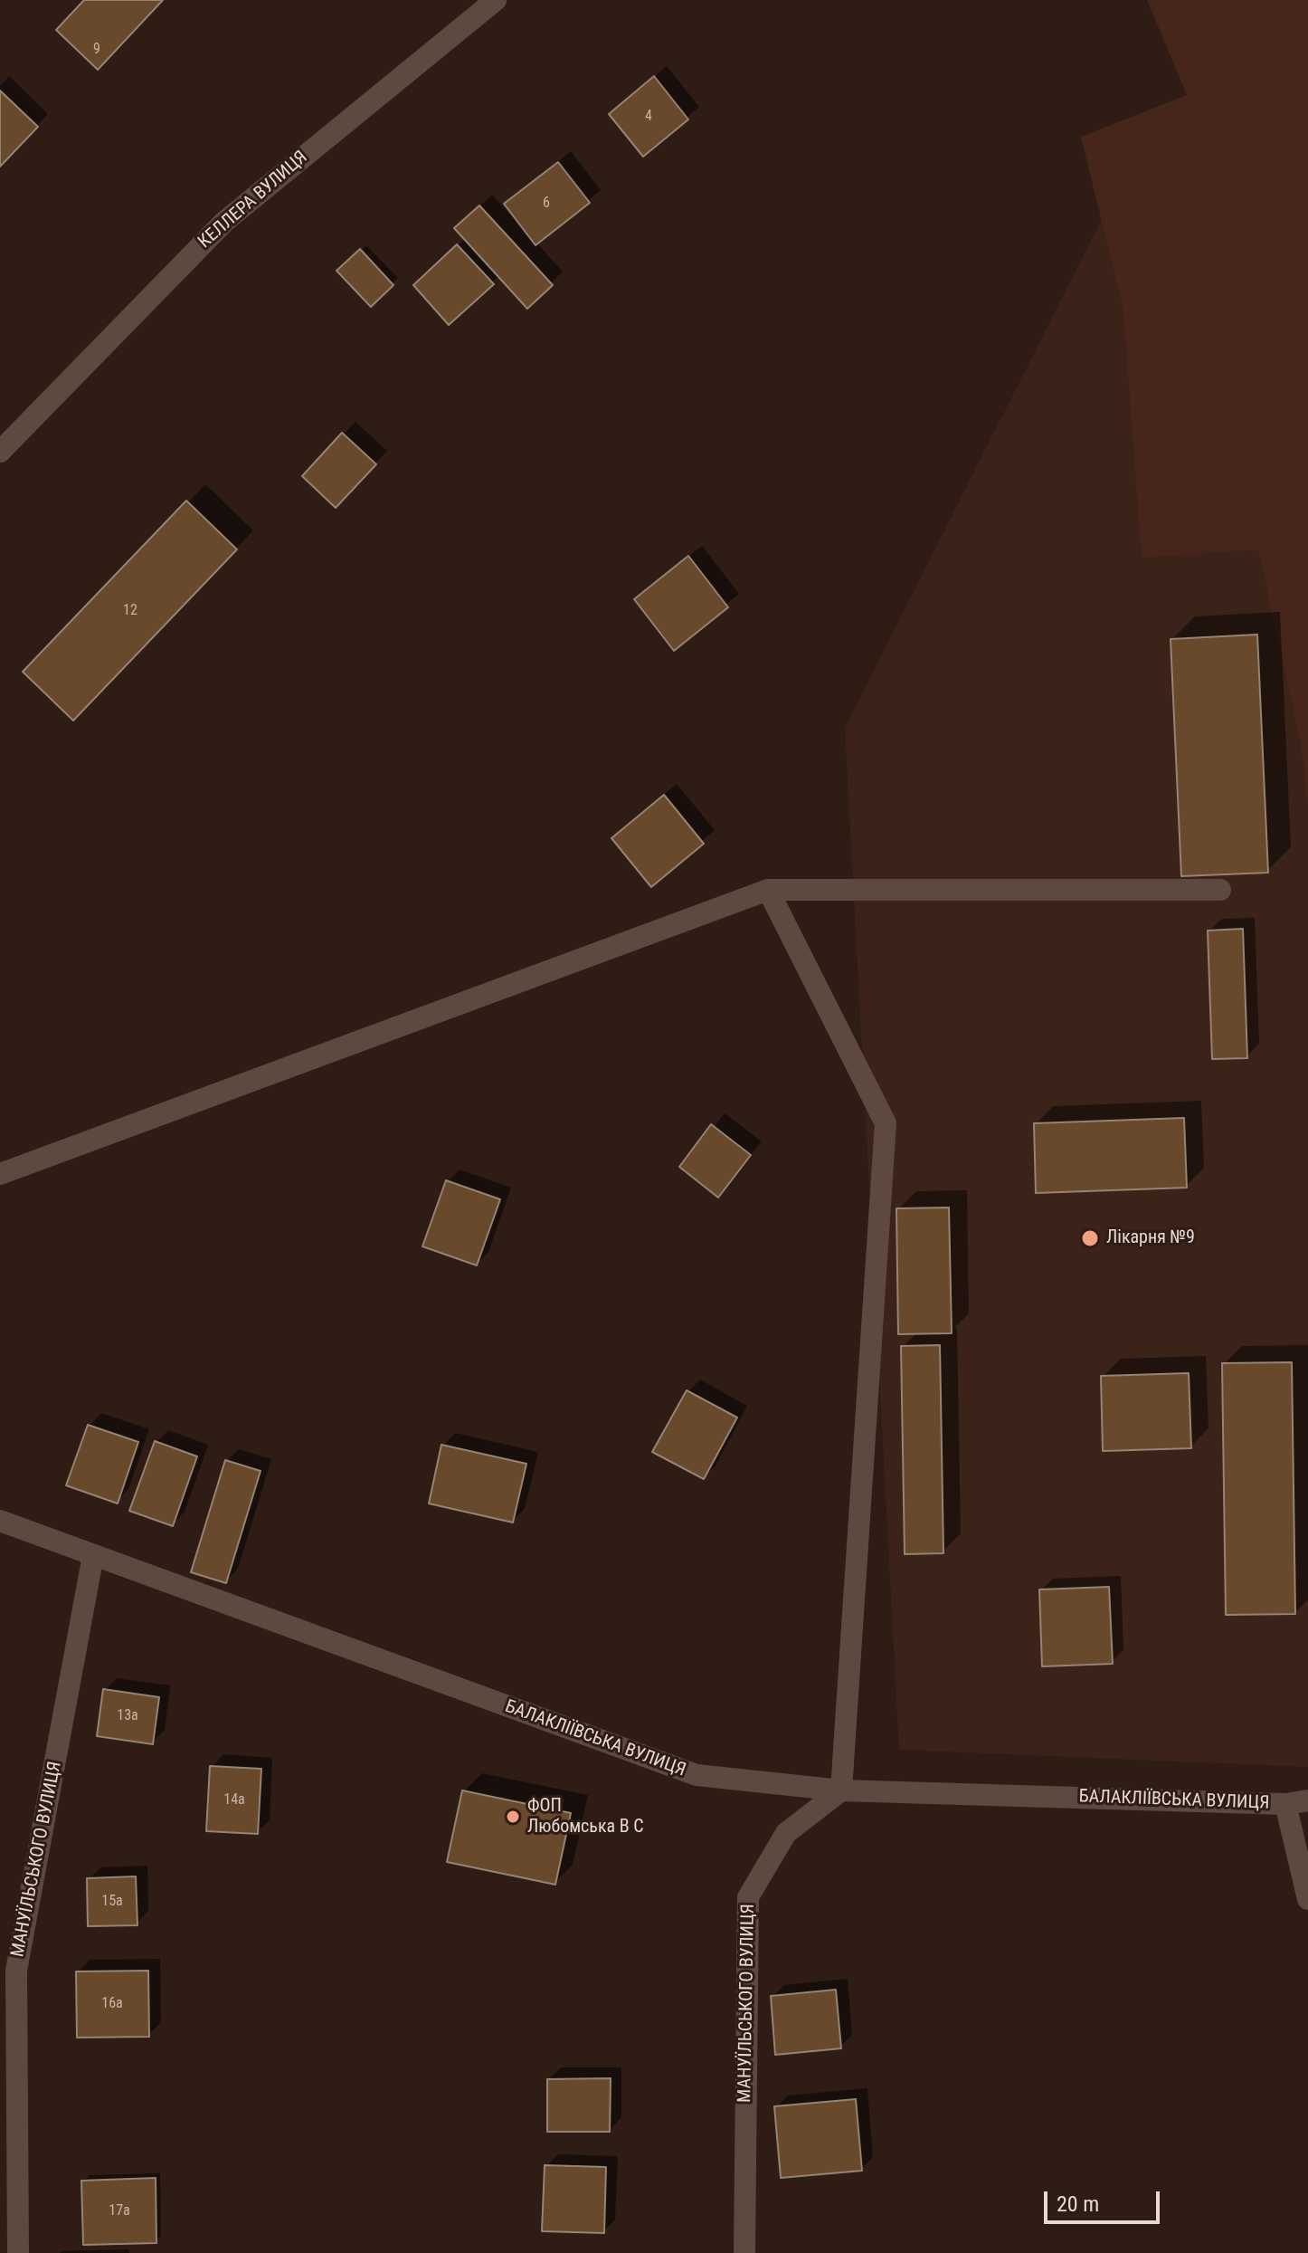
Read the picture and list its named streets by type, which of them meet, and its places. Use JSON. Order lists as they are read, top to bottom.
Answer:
{
  "streets": {
    "street": ["КЕЛЛЕРА ВУЛИЦЯ", "БАЛАКЛІЇВСЬКА ВУЛИЦЯ", "МАНУЇЛЬСЬКОГО ВУЛИЦЯ"]
  },
  "crossings": [
    ["БАЛАКЛІЇВСЬКА ВУЛИЦЯ", "МАНУЇЛЬСЬКОГО ВУЛИЦЯ"]
  ],
  "places": ["Лікарня №9", "ФОП Любомська В С"],
  "house_numbers": [
    "9",
    "4",
    "6",
    "12",
    "13а",
    "14а",
    "15а",
    "16а",
    "17а"
  ],
  "scale_bar": "20 m"
}
